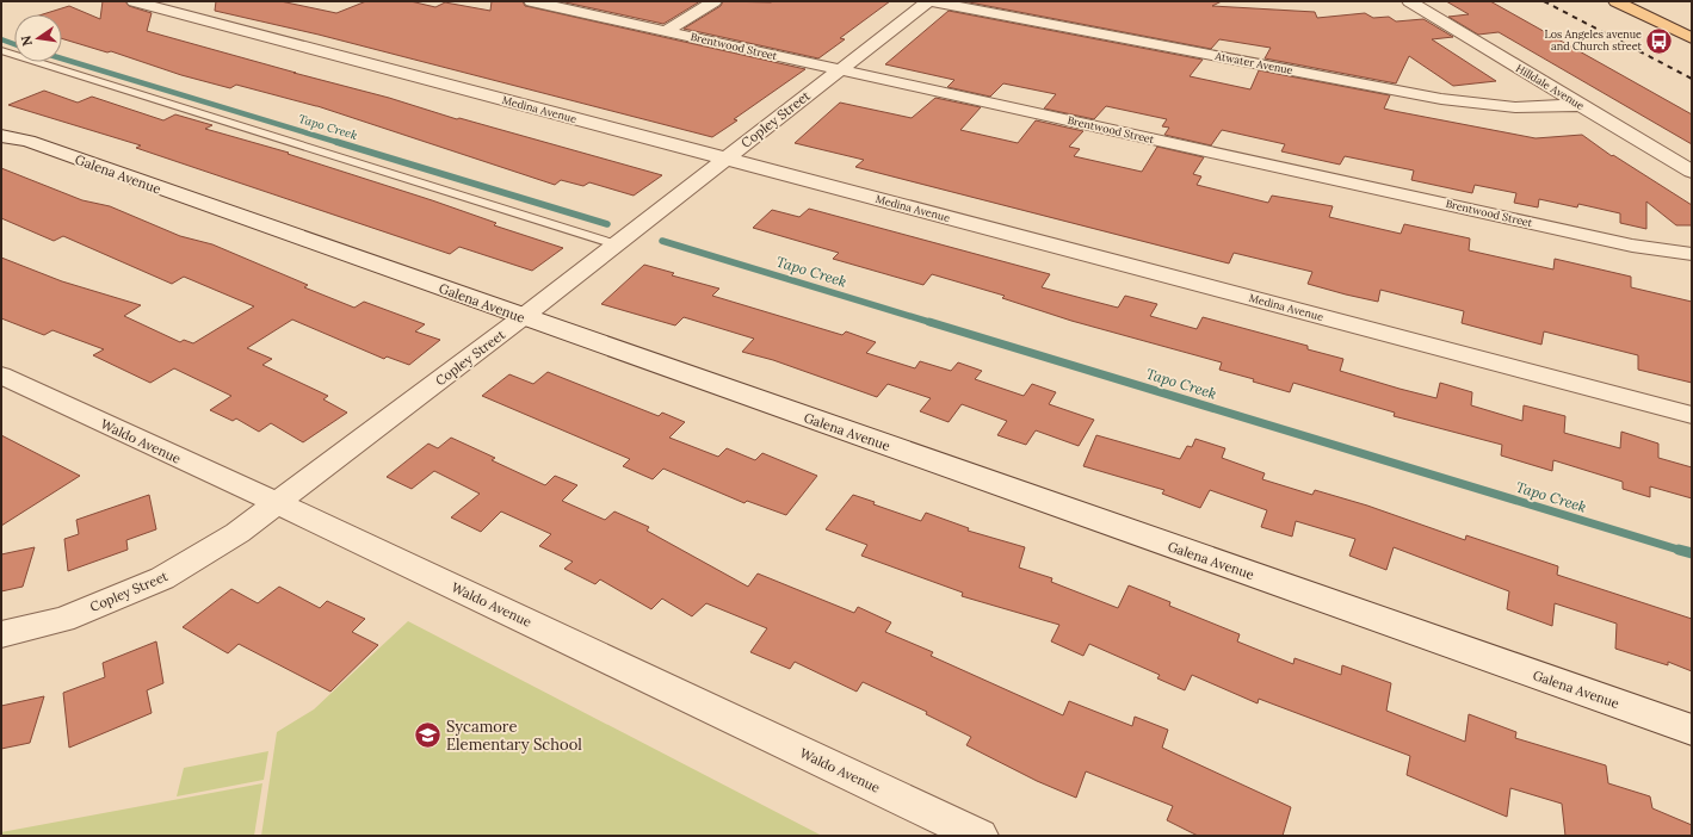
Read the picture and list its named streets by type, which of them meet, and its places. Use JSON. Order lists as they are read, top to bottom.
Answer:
{
  "streets": {
    "street": [
      "Brentwood Street",
      "Atwater Avenue",
      "Hilldale Avenue",
      "Medina Avenue",
      "Copley Street",
      "Galena Avenue",
      "Waldo Avenue"
    ]
  },
  "crossings": [
    ["Brentwood Street", "Copley Street"],
    ["Atwater Avenue", "Hilldale Avenue"],
    ["Atwater Avenue", "Copley Street"],
    ["Medina Avenue", "Copley Street"],
    ["Copley Street", "Galena Avenue"],
    ["Copley Street", "Waldo Avenue"]
  ],
  "water": ["Tapo Creek"],
  "places": {
    "bus stop": ["Los Angeles avenue and Church street"],
    "school or university": ["Sycamore Elementary School"]
  },
  "north": "left"
}
